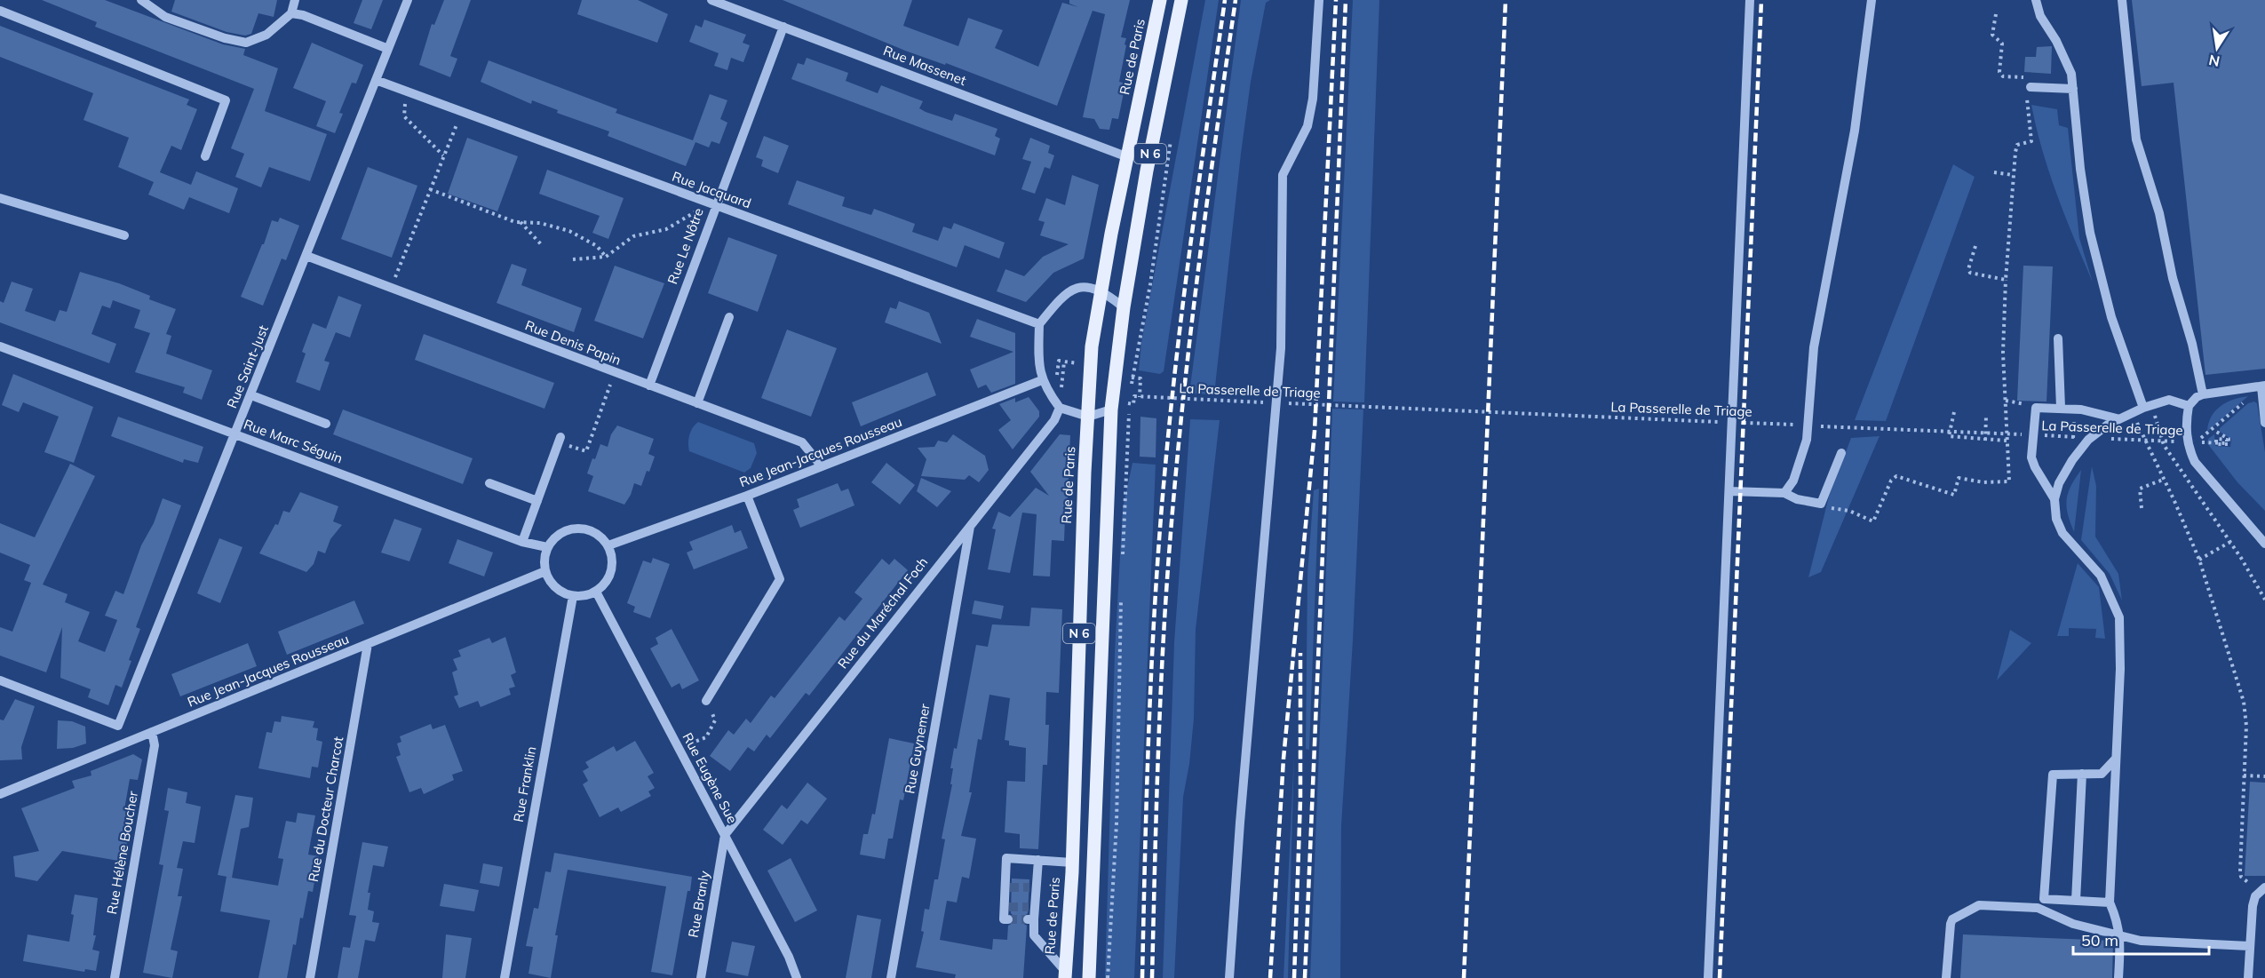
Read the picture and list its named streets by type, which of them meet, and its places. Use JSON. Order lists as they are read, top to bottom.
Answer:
{
  "streets": {
    "main road": ["Rue de Paris", "N 6"],
    "street": [
      "Rue Massenet",
      "Rue Jacquard",
      "Rue Le Nôtre",
      "Rue Denis Papin",
      "Rue Saint-Just",
      "Rue Marc Séguin",
      "Rue Jean-Jacques Rousseau",
      "Rue du Maréchal Foch",
      "Rue Guynemer",
      "Rue Eugène Sue",
      "Rue Franklin",
      "Rue du Docteur Charcot",
      "Rue Hélène Boucher",
      "Rue Branly"
    ],
    "path": ["La Passerelle de Triage"]
  },
  "crossings": [
    ["Rue de Paris", "Rue Massenet"],
    ["Rue Massenet", "Rue Le Nôtre"],
    ["Rue Jacquard", "Rue Le Nôtre"],
    ["Rue Jacquard", "Rue Saint-Just"],
    ["Rue Le Nôtre", "Rue Denis Papin"],
    ["Rue Denis Papin", "Rue Saint-Just"],
    ["Rue Denis Papin", "Rue Jean-Jacques Rousseau"],
    ["Rue Saint-Just", "Rue Marc Séguin"],
    ["Rue Marc Séguin", "Rue Jean-Jacques Rousseau"],
    ["Rue Marc Séguin", "Rue Eugène Sue"],
    ["Rue Marc Séguin", "Rue Franklin"],
    ["Rue Jean-Jacques Rousseau", "Rue Eugène Sue"],
    ["Rue Jean-Jacques Rousseau", "Rue Franklin"],
    ["Rue Jean-Jacques Rousseau", "Rue du Docteur Charcot"],
    ["Rue Jean-Jacques Rousseau", "Rue Hélène Boucher"],
    ["Rue du Maréchal Foch", "Rue Guynemer"],
    ["Rue du Maréchal Foch", "Rue Eugène Sue"],
    ["Rue du Maréchal Foch", "Rue Branly"],
    ["Rue Eugène Sue", "Rue Franklin"],
    ["Rue Eugène Sue", "Rue Branly"]
  ],
  "scale_bar": "50 m",
  "north": "bottom"
}
